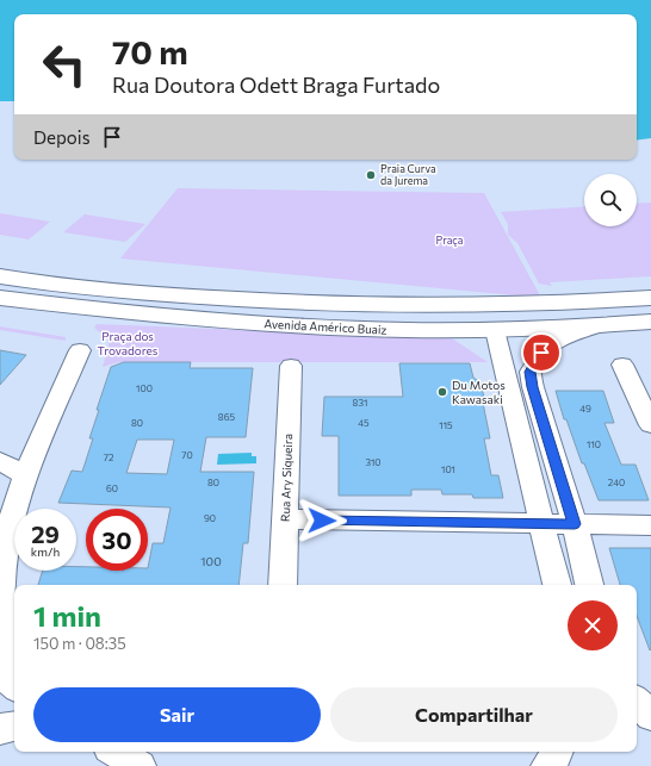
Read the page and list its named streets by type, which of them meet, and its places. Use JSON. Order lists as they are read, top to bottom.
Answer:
{
  "streets": {
    "main road": ["Avenida Américo Buaiz"],
    "street": ["Rua Ary Siqueira"]
  },
  "parks": ["Praça", "Praça dos Trovadores"],
  "places": ["Praia Curva da Jurema", "Du Motos Kawasaki"],
  "house_numbers": [
    "100",
    "831",
    "49",
    "865",
    "80",
    "45",
    "115",
    "110",
    "70",
    "72",
    "310",
    "101",
    "80",
    "240",
    "60",
    "90",
    "100"
  ],
  "page": {
    "turn": ["70 m", "Rua Doutora Odett Braga Furtado"],
    "then": "Depois",
    "speed": "29 km/h",
    "limit": "30",
    "heading": ["1 min", "150 m · 08:35"],
    "buttons": ["Sair", "Compartilhar"]
  }
}
